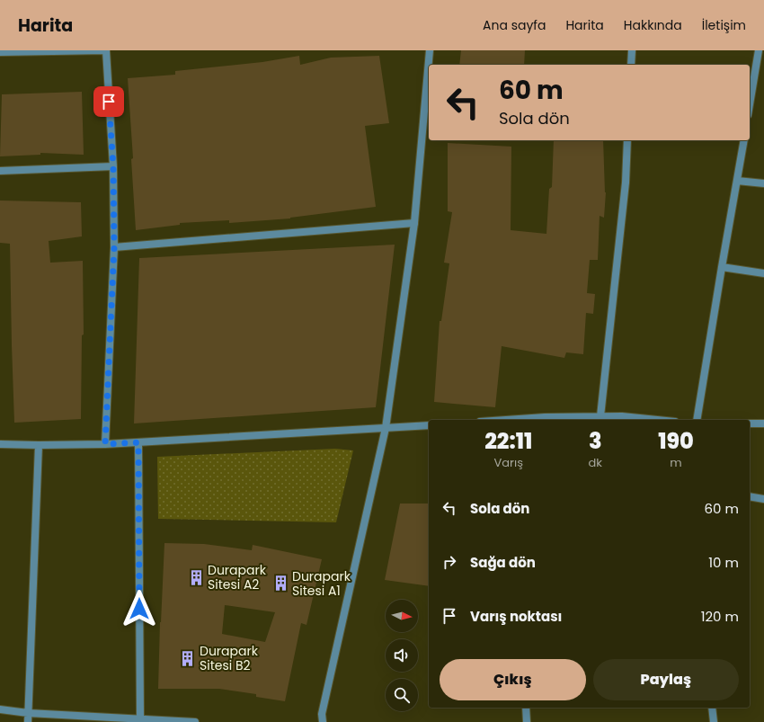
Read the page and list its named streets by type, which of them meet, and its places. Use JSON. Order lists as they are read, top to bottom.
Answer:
{
  "places": {
    "building": ["Durapark Sitesi A2", "Durapark Sitesi A1", "Durapark Sitesi B2"]
  },
  "north": "right",
  "page": {
    "header": "Harita",
    "nav": [
      "Ana sayfa",
      "Harita",
      "Hakkında",
      "İletişim"
    ],
    "turn": ["60 m", "Sola dön"],
    "eta": [
      "22:11",
      "Varış",
      "3",
      "dk",
      "190",
      "m"
    ],
    "list": [
      {
        "name": "Sola dön",
        "value": "60 m"
      },
      {
        "name": "Sağa dön",
        "value": "10 m"
      },
      {
        "name": "Varış noktası",
        "value": "120 m"
      }
    ],
    "buttons": ["Çıkış", "Paylaş"]
  }
}
